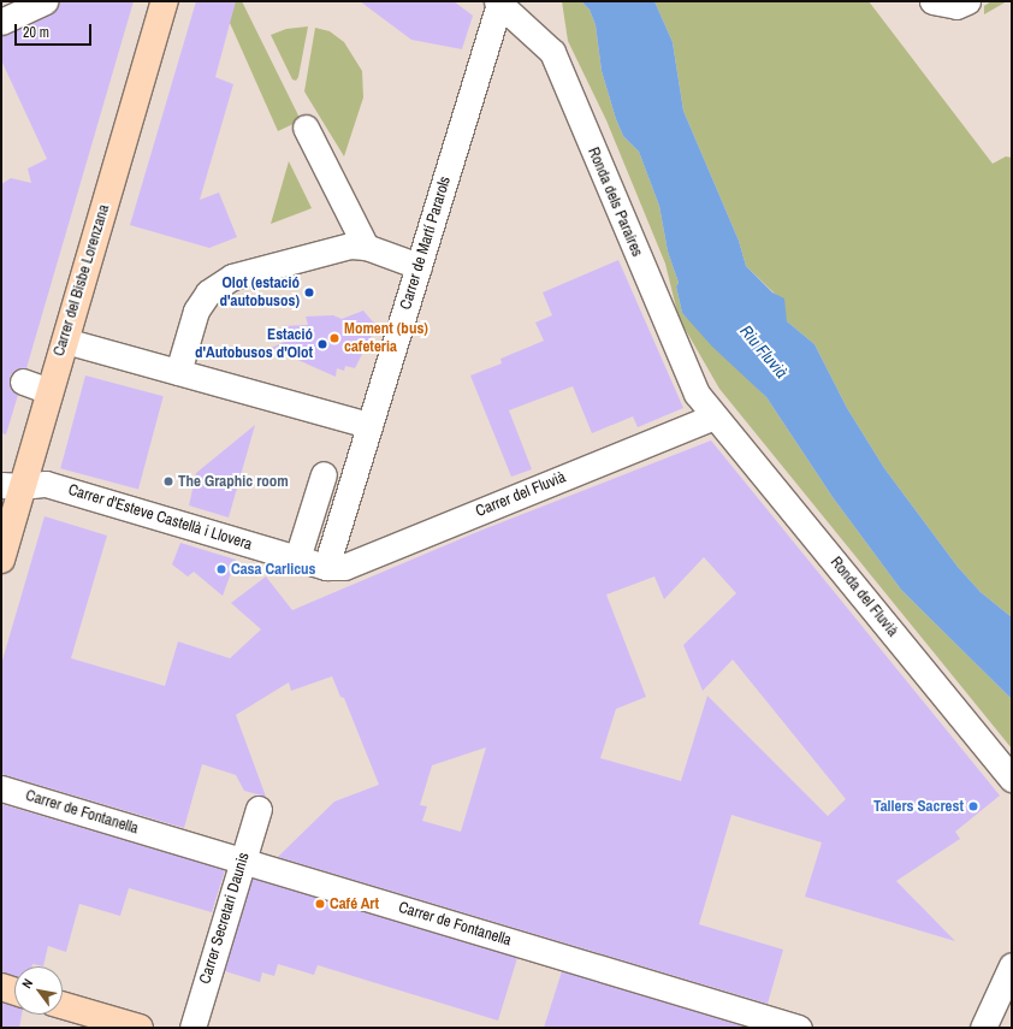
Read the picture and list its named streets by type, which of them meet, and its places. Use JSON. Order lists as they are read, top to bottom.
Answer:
{
  "streets": {
    "main road": ["Carrer del Bisbe Lorenzana"],
    "street": [
      "Ronda dels Paraires",
      "Carrer de Martí Pararols",
      "Carrer del Fluvià",
      "Carrer d'Esteve Castellà i Llovera",
      "Ronda del Fluvià",
      "Carrer de Fontanella",
      "Carrer Secretari Daunis"
    ]
  },
  "crossings": [
    ["Ronda dels Paraires", "Carrer de Martí Pararols"],
    ["Ronda dels Paraires", "Carrer del Fluvià"],
    ["Ronda dels Paraires", "Ronda del Fluvià"],
    ["Carrer de Martí Pararols", "Carrer del Fluvià"],
    ["Carrer de Martí Pararols", "Carrer d'Esteve Castellà i Llovera"],
    ["Carrer del Bisbe Lorenzana", "Carrer d'Esteve Castellà i Llovera"],
    ["Carrer del Fluvià", "Carrer d'Esteve Castellà i Llovera"],
    ["Carrer del Fluvià", "Ronda del Fluvià"],
    ["Carrer de Fontanella", "Carrer Secretari Daunis"]
  ],
  "water": ["Riu Fluvià"],
  "places": [
    "Olot (estació d'autobusos)",
    "Moment (bus) cafeteria",
    "Estació d'Autobusos d'Olot",
    "The Graphic room",
    "Casa Carlicus",
    "Tallers Sacrest",
    "Café Art"
  ],
  "scale_bar": "20 m",
  "north": "top left"
}
